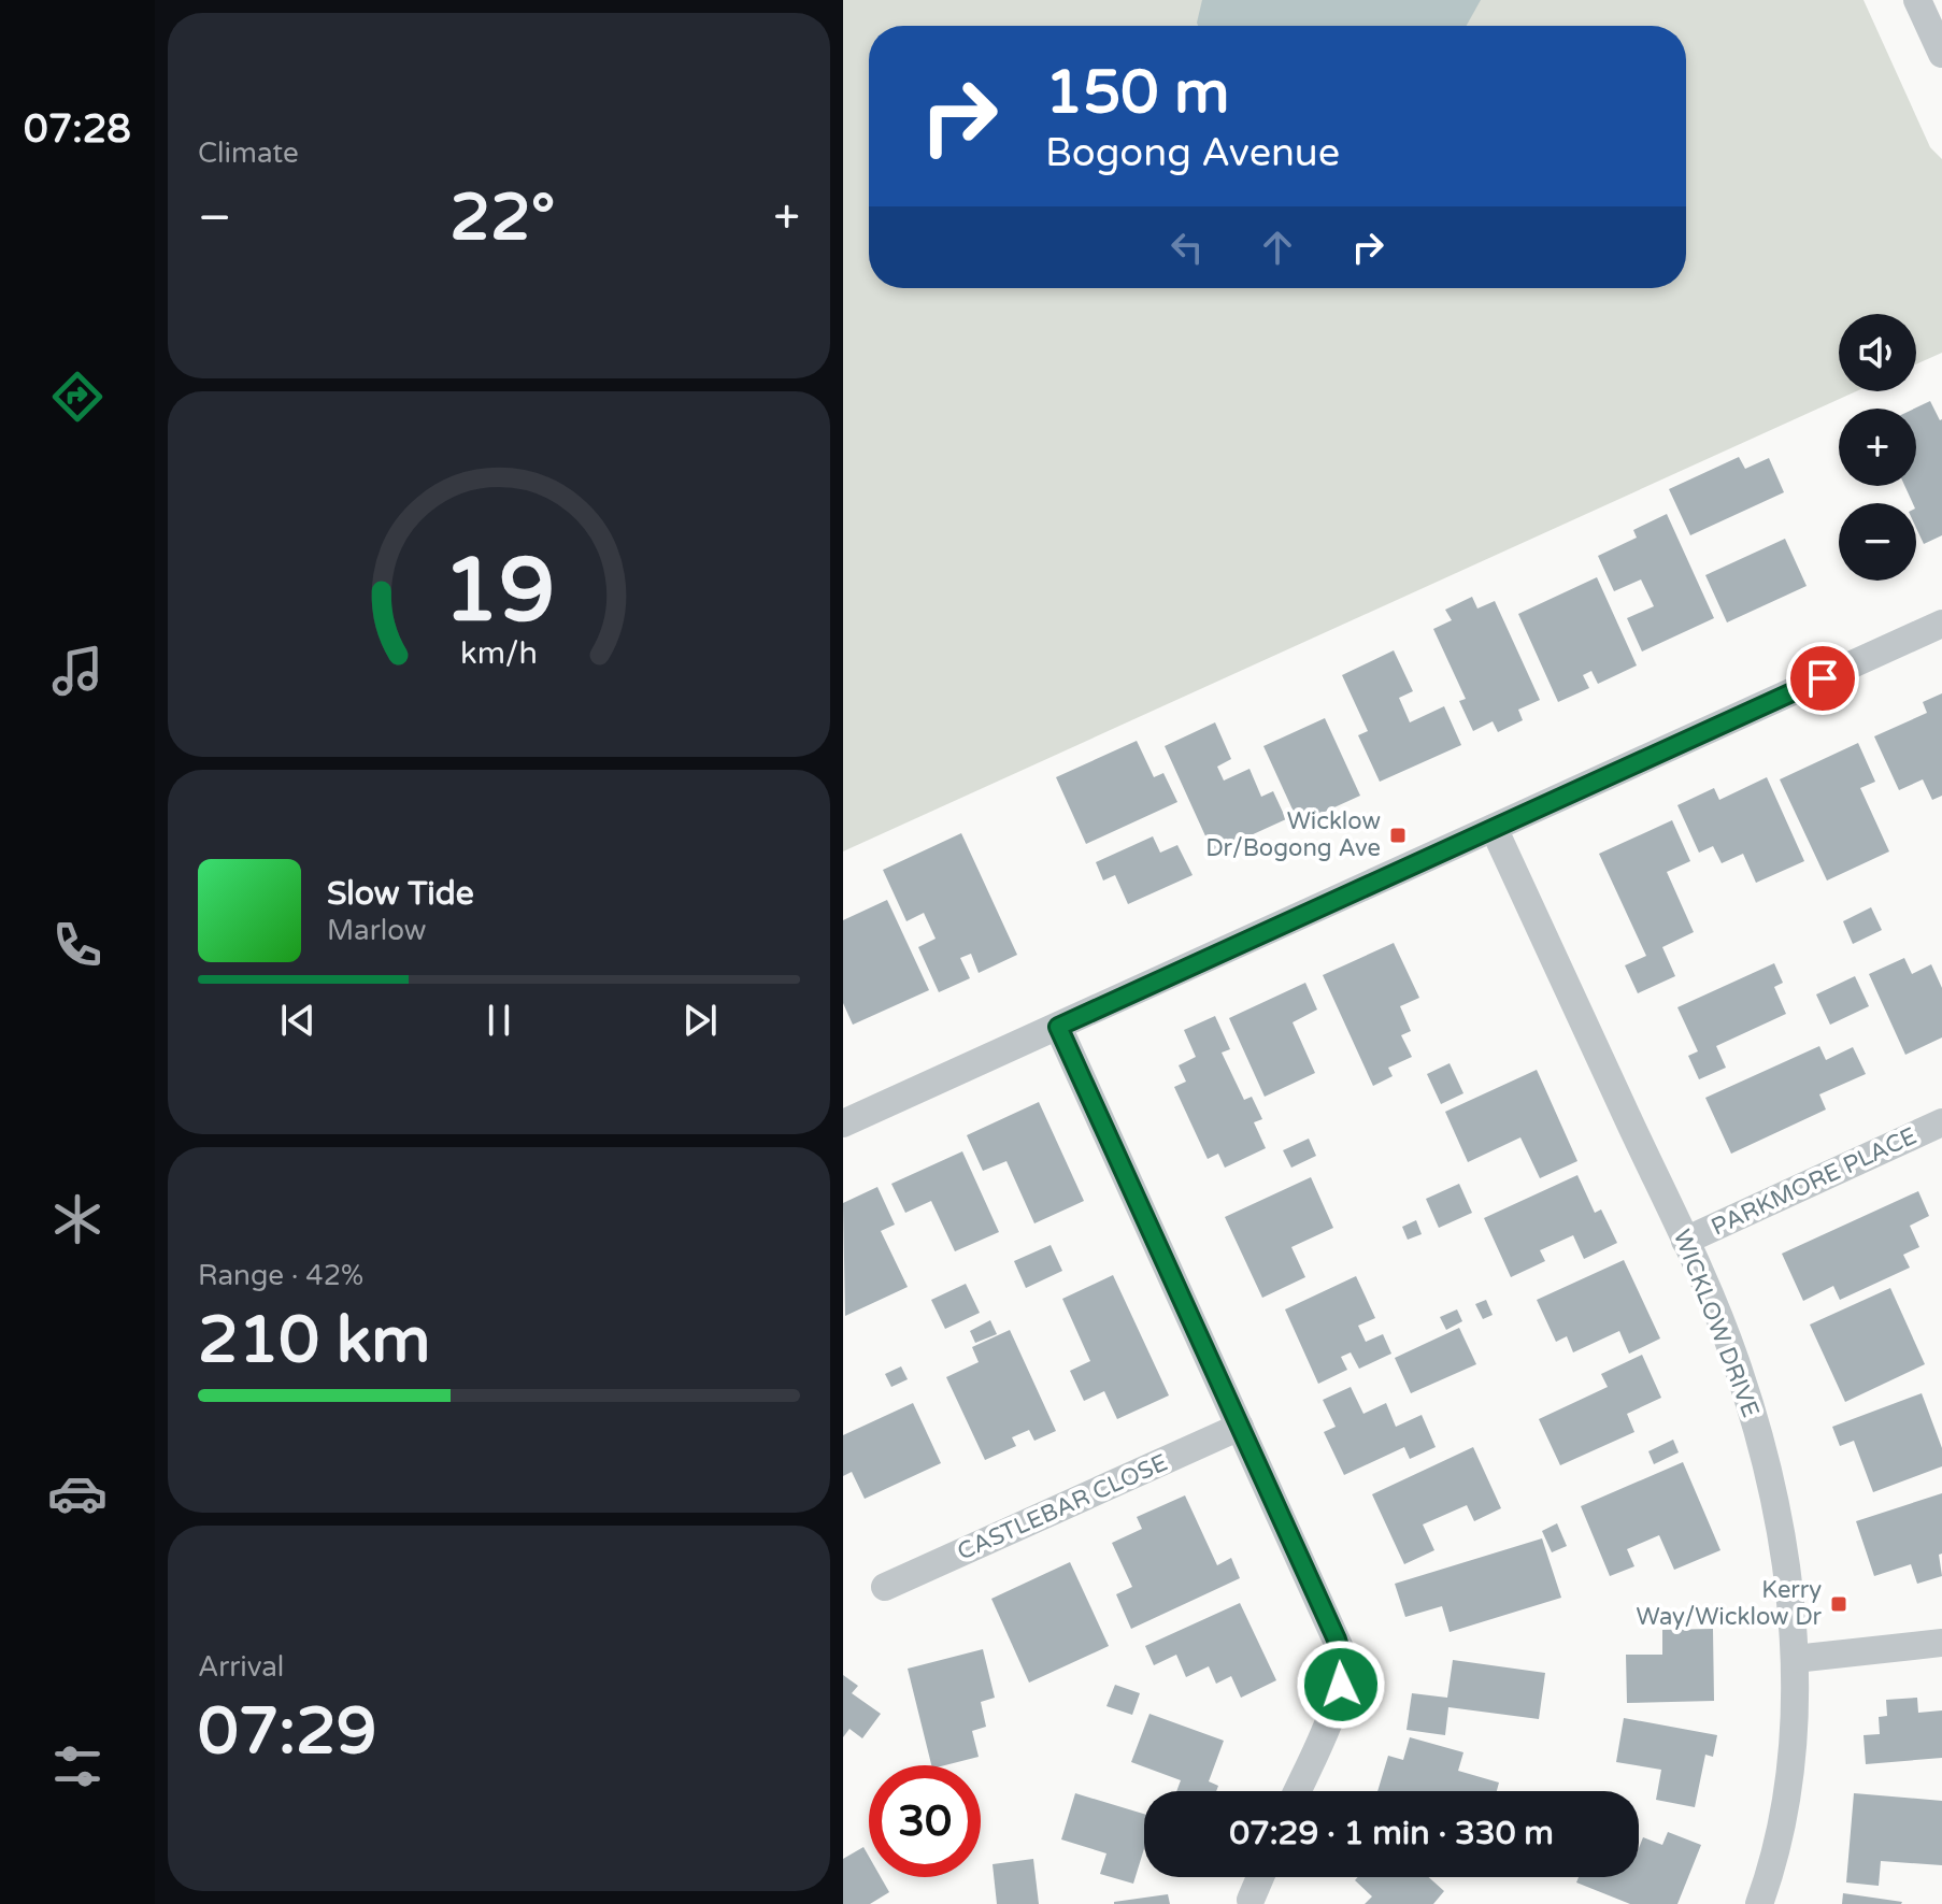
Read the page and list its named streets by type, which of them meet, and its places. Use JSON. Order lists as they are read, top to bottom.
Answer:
{
  "streets": {
    "street": ["PARKMORE PLACE", "WICKLOW DRIVE", "CASTLEBAR CLOSE"]
  },
  "crossings": [
    ["PARKMORE PLACE", "WICKLOW DRIVE"]
  ],
  "places": {
    "transit": ["Wicklow Dr/Bogong Ave", "Kerry Way/Wicklow Dr"]
  },
  "page": {
    "tabs": "07:28",
    "tile": [
      "Climate",
      ["Range · 42%", "210 km"],
      ["Arrival", "07:29"]
    ],
    "turn": ["150 m", "Bogong Avenue"],
    "heat": ["−", "22°", "+"],
    "map_buttons": ["+", "−"],
    "song": ["Slow Tide", "Marlow"],
    "limit": "30",
    "trip": "07:29 · 1 min · 330 m",
    "gauge": ["19", "km/h"]
  }
}
